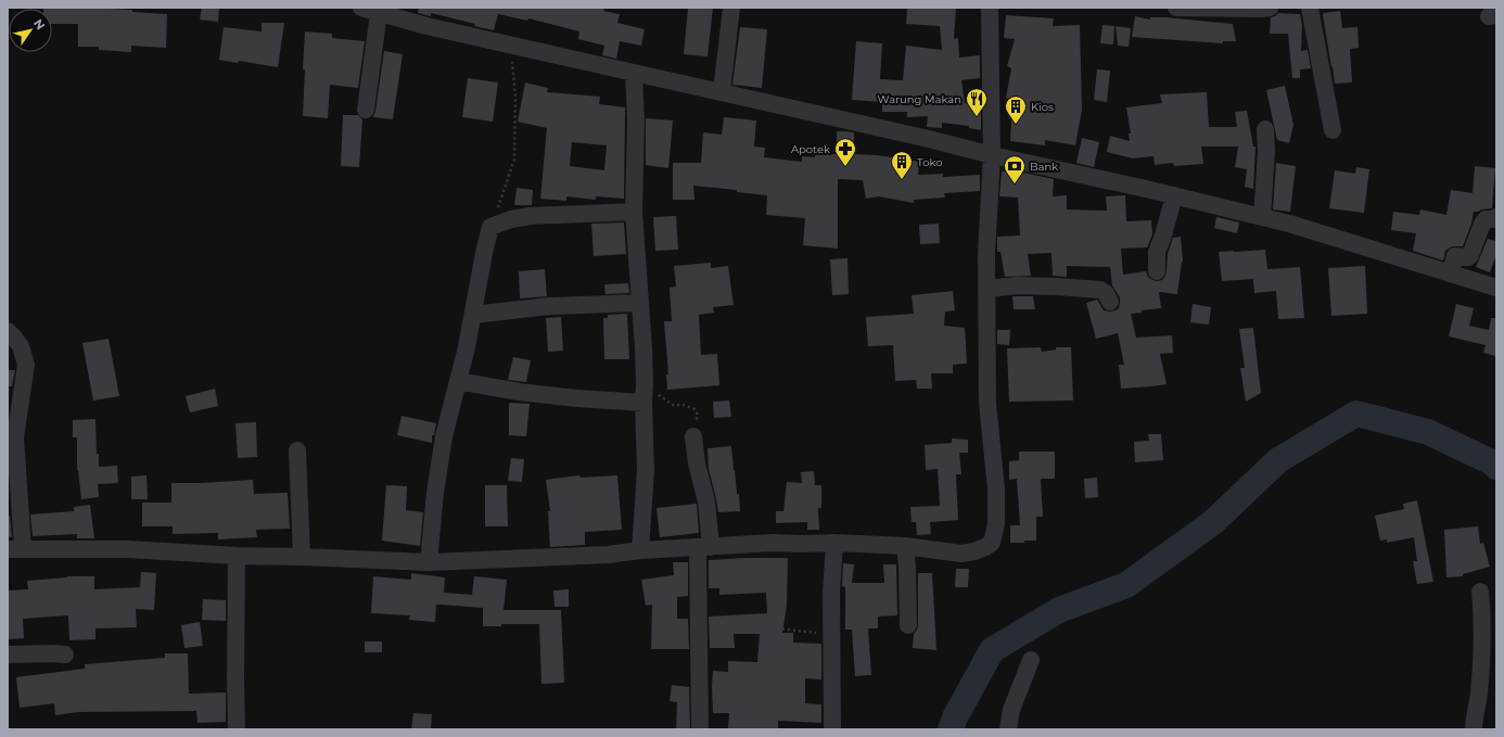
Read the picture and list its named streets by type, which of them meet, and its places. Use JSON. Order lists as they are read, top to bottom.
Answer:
{
  "places": {
    "restaurant": ["Warung Makan"],
    "building": ["Kios", "Toko"],
    "pharmacy": ["Apotek"],
    "bank": ["Bank"]
  },
  "north": "top right"
}
